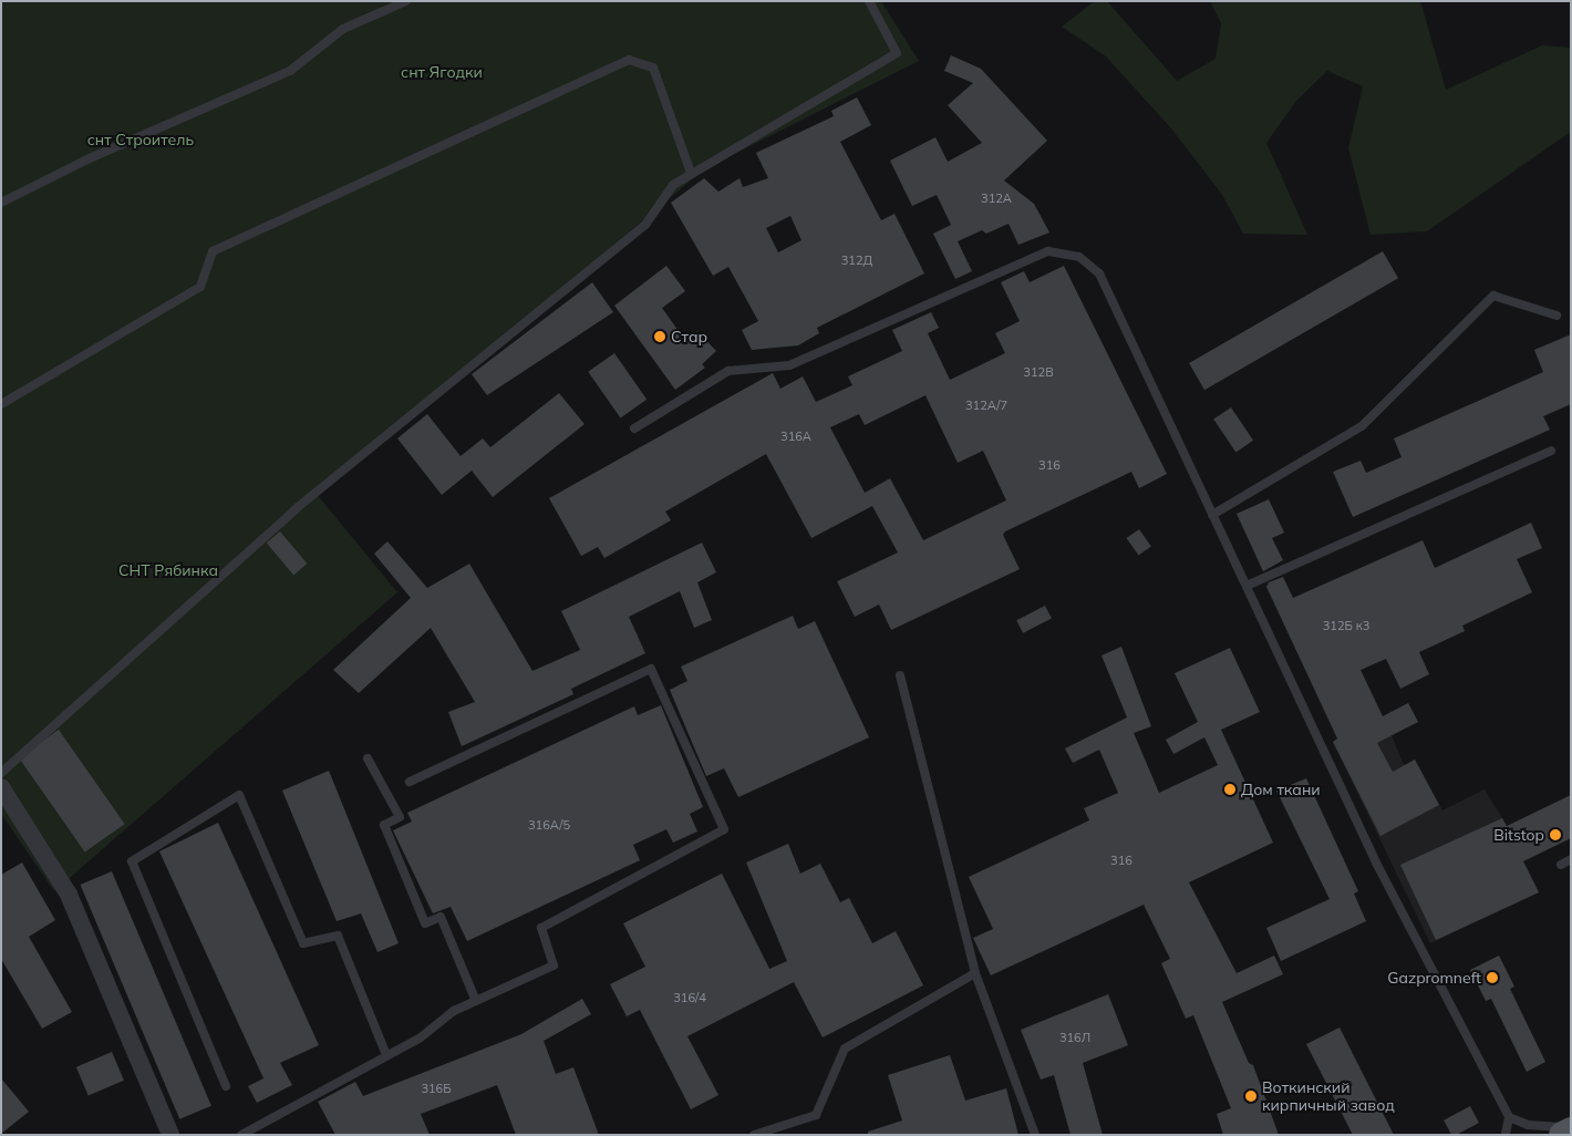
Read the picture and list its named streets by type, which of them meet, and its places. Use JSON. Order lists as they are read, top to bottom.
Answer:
{
  "parks": ["снт Ягодки", "снт Строитель", "СНТ Рябинка"],
  "places": [
    "Стар",
    "Дом ткани",
    "Bitstop",
    "Gazpromneft",
    "Воткинский кирпичный завод"
  ],
  "house_numbers": [
    "312А",
    "312Д",
    "312В",
    "312А/7",
    "316А",
    "316",
    "312Б к3",
    "316А/5",
    "316",
    "316/4",
    "316Л",
    "316Б"
  ]
}
